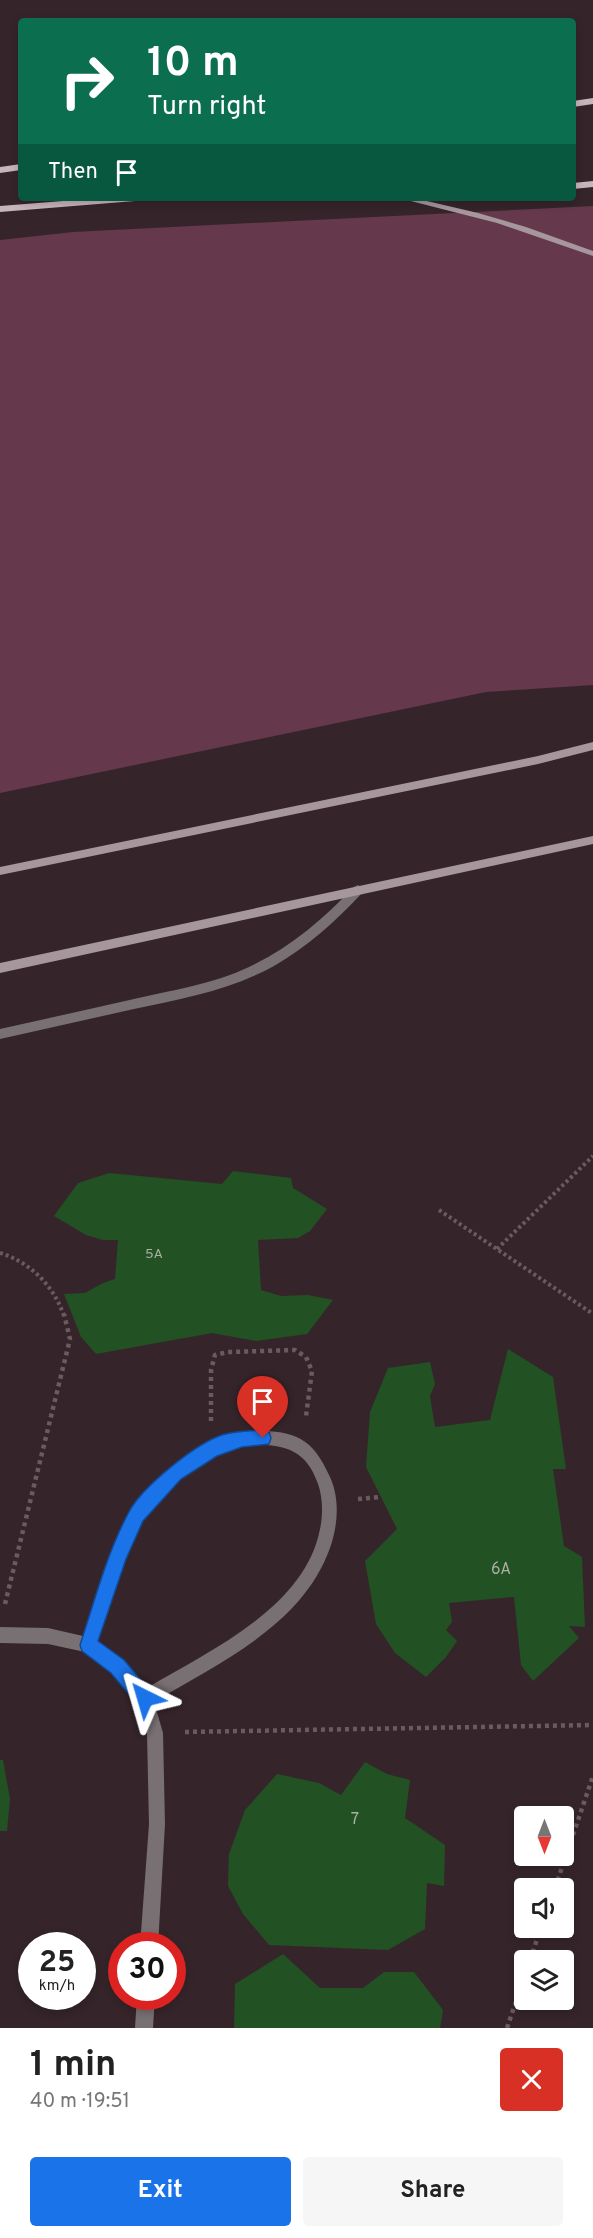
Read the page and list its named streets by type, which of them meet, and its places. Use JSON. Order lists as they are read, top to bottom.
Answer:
{
  "house_numbers": ["5A", "6A", "7"],
  "north": "bottom",
  "page": {
    "turn": ["10 m", "Turn right"],
    "then": "Then",
    "speed": "25 km/h",
    "limit": "30",
    "heading": ["1 min", "40 m · 19:51"],
    "buttons": ["Exit", "Share"]
  }
}
